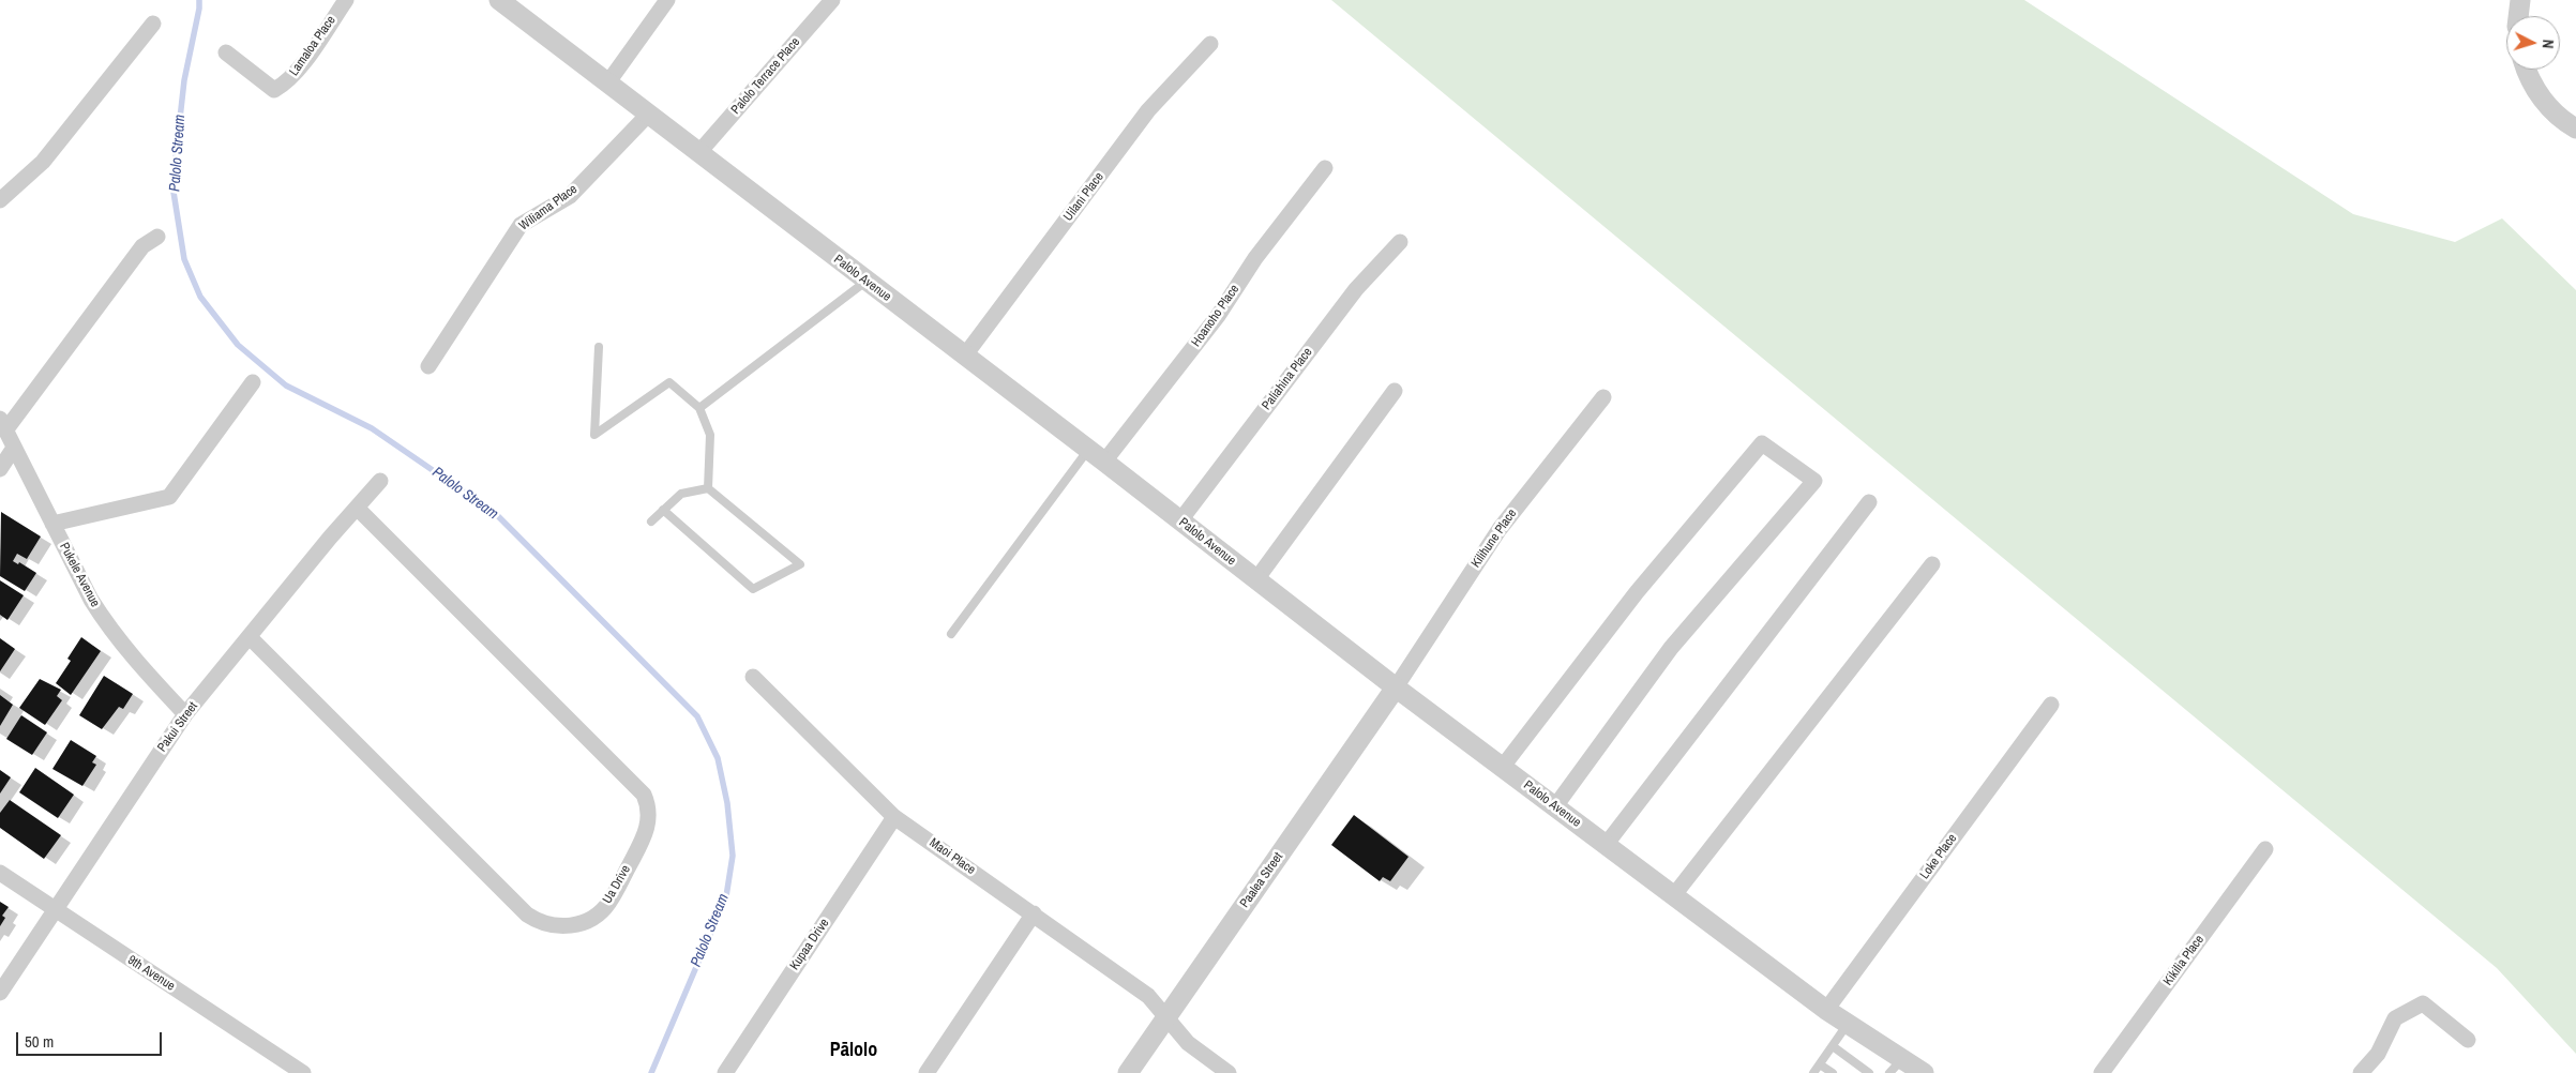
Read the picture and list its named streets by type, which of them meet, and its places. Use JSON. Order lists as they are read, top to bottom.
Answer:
{
  "streets": {
    "street": [
      "Lamaloa Place",
      "Palolo Terrace Place",
      "Uilani Place",
      "Wiliama Place",
      "Palolo Avenue",
      "Hoanoho Place",
      "Paliahina Place",
      "Kilihune Place",
      "Pukele Avenue",
      "Pakui Street",
      "Maoi Place",
      "Loke Place",
      "Paalea Street",
      "Ua Drive",
      "Kupaa Drive",
      "Kikilia Place",
      "9th Avenue"
    ]
  },
  "crossings": [
    ["Palolo Terrace Place", "Palolo Avenue"],
    ["Uilani Place", "Palolo Avenue"],
    ["Wiliama Place", "Palolo Avenue"],
    ["Palolo Avenue", "Hoanoho Place"],
    ["Palolo Avenue", "Paliahina Place"],
    ["Palolo Avenue", "Kilihune Place"],
    ["Palolo Avenue", "Loke Place"],
    ["Palolo Avenue", "Paalea Street"],
    ["Kilihune Place", "Paalea Street"],
    ["Pukele Avenue", "Pakui Street"],
    ["Pakui Street", "Ua Drive"],
    ["Pakui Street", "9th Avenue"],
    ["Maoi Place", "Paalea Street"],
    ["Maoi Place", "Kupaa Drive"]
  ],
  "districts": ["Pālolo"],
  "water": ["Palolo Stream"],
  "scale_bar": "50 m",
  "north": "right"
}
